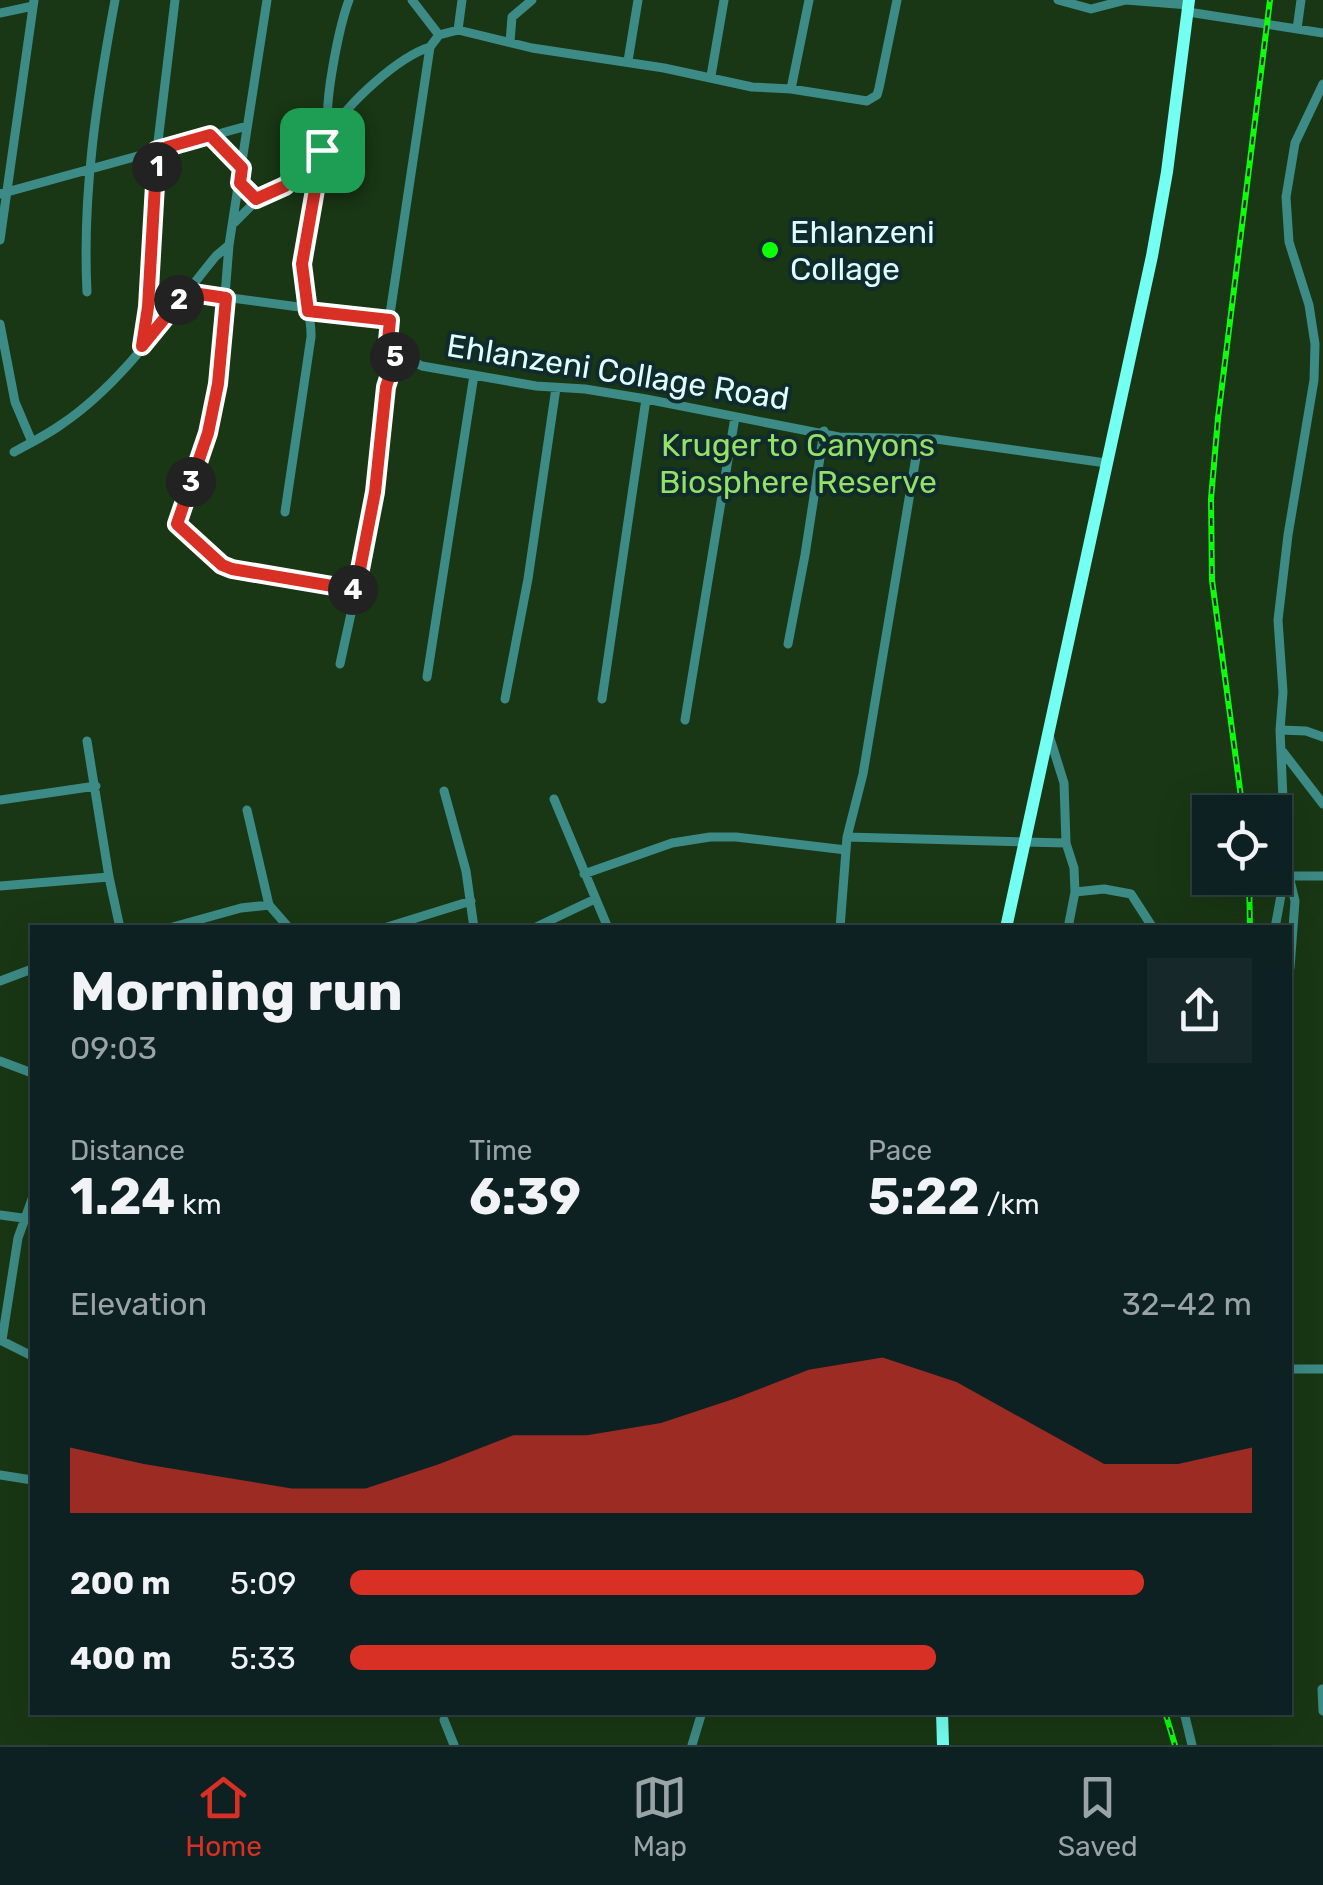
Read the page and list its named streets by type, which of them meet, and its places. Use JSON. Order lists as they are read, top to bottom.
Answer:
{
  "streets": {
    "street": ["Ehlanzeni Collage Road"]
  },
  "parks": ["Kruger to Canyons Biosphere Reserve"],
  "places": ["Ehlanzeni Collage"],
  "page": {
    "pins": [
      "1",
      "2",
      "5",
      "3",
      "4"
    ],
    "heading": ["Morning run", "09:03"],
    "stats": [
      ["Distance", "1.24 km"],
      ["Time", "6:39"],
      ["Pace", "5:22 /km"]
    ],
    "chart": ["Elevation", "32–42 m"],
    "list": [
      {
        "name": "200 m",
        "note": "5:09"
      },
      {
        "name": "400 m",
        "note": "5:33"
      }
    ],
    "tabs": ["Home", "Map", "Saved"]
  }
}
